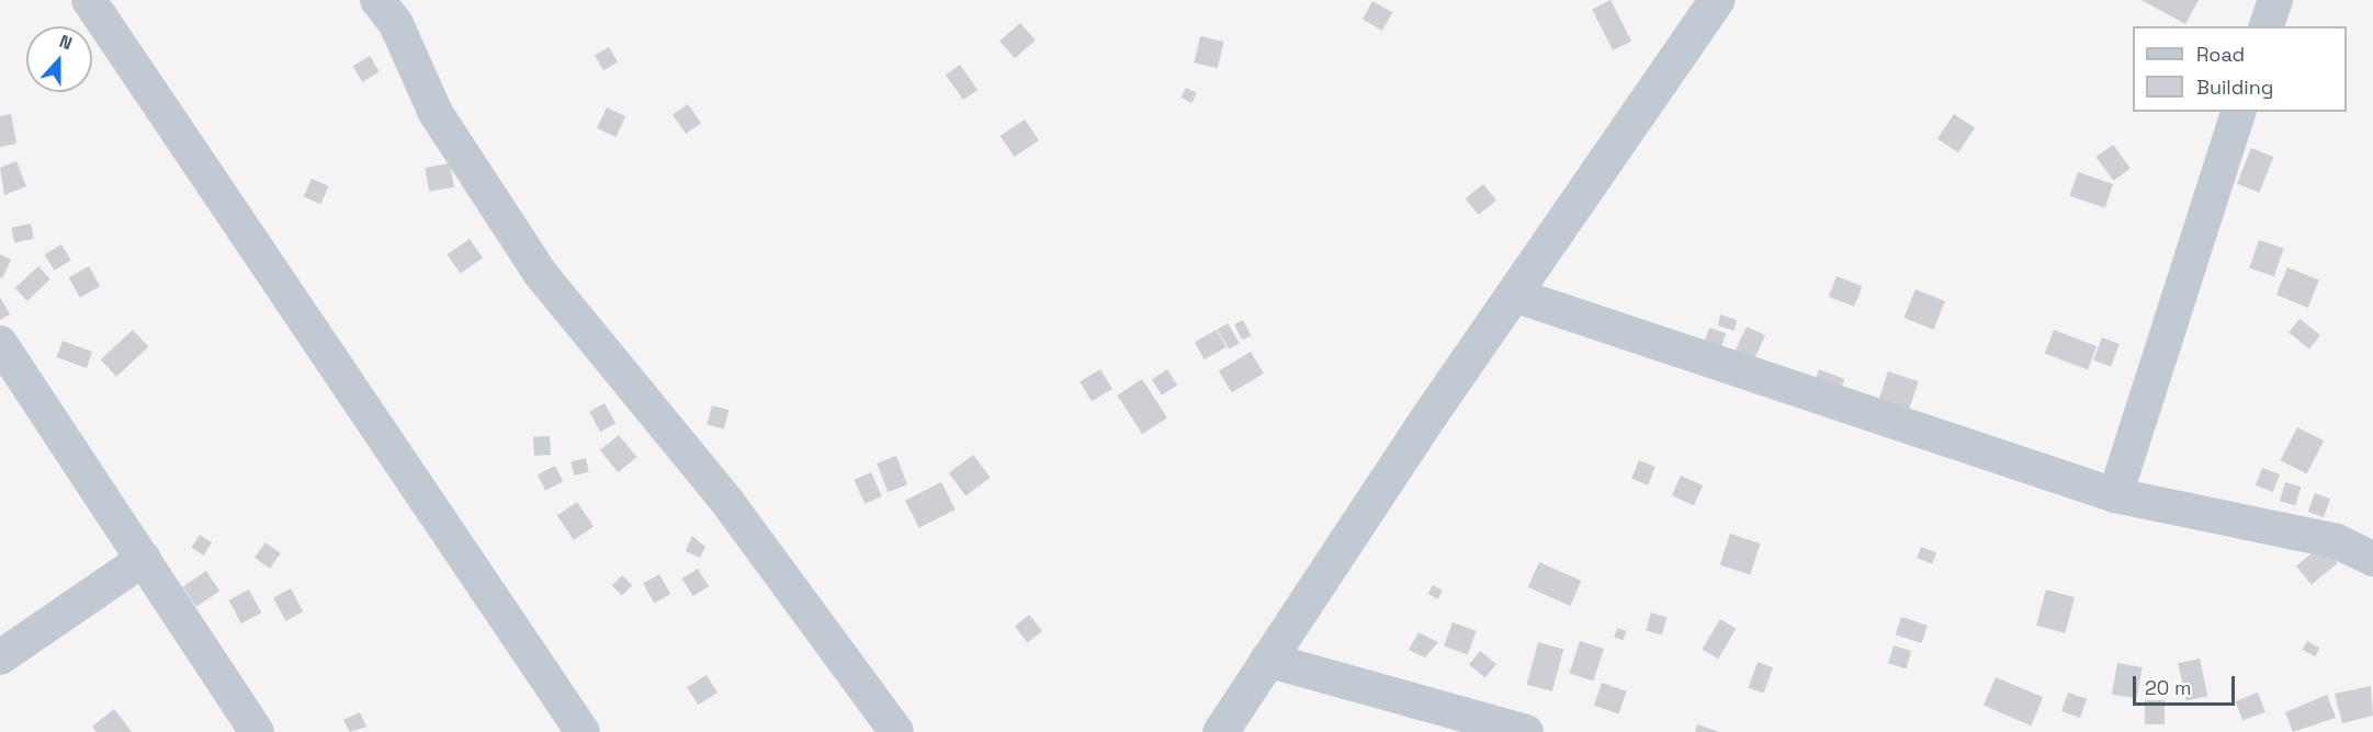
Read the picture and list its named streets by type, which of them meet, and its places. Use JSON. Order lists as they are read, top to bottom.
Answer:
{
  "legend": ["Road", "Building"],
  "scale_bar": "20 m",
  "north": "top"
}
